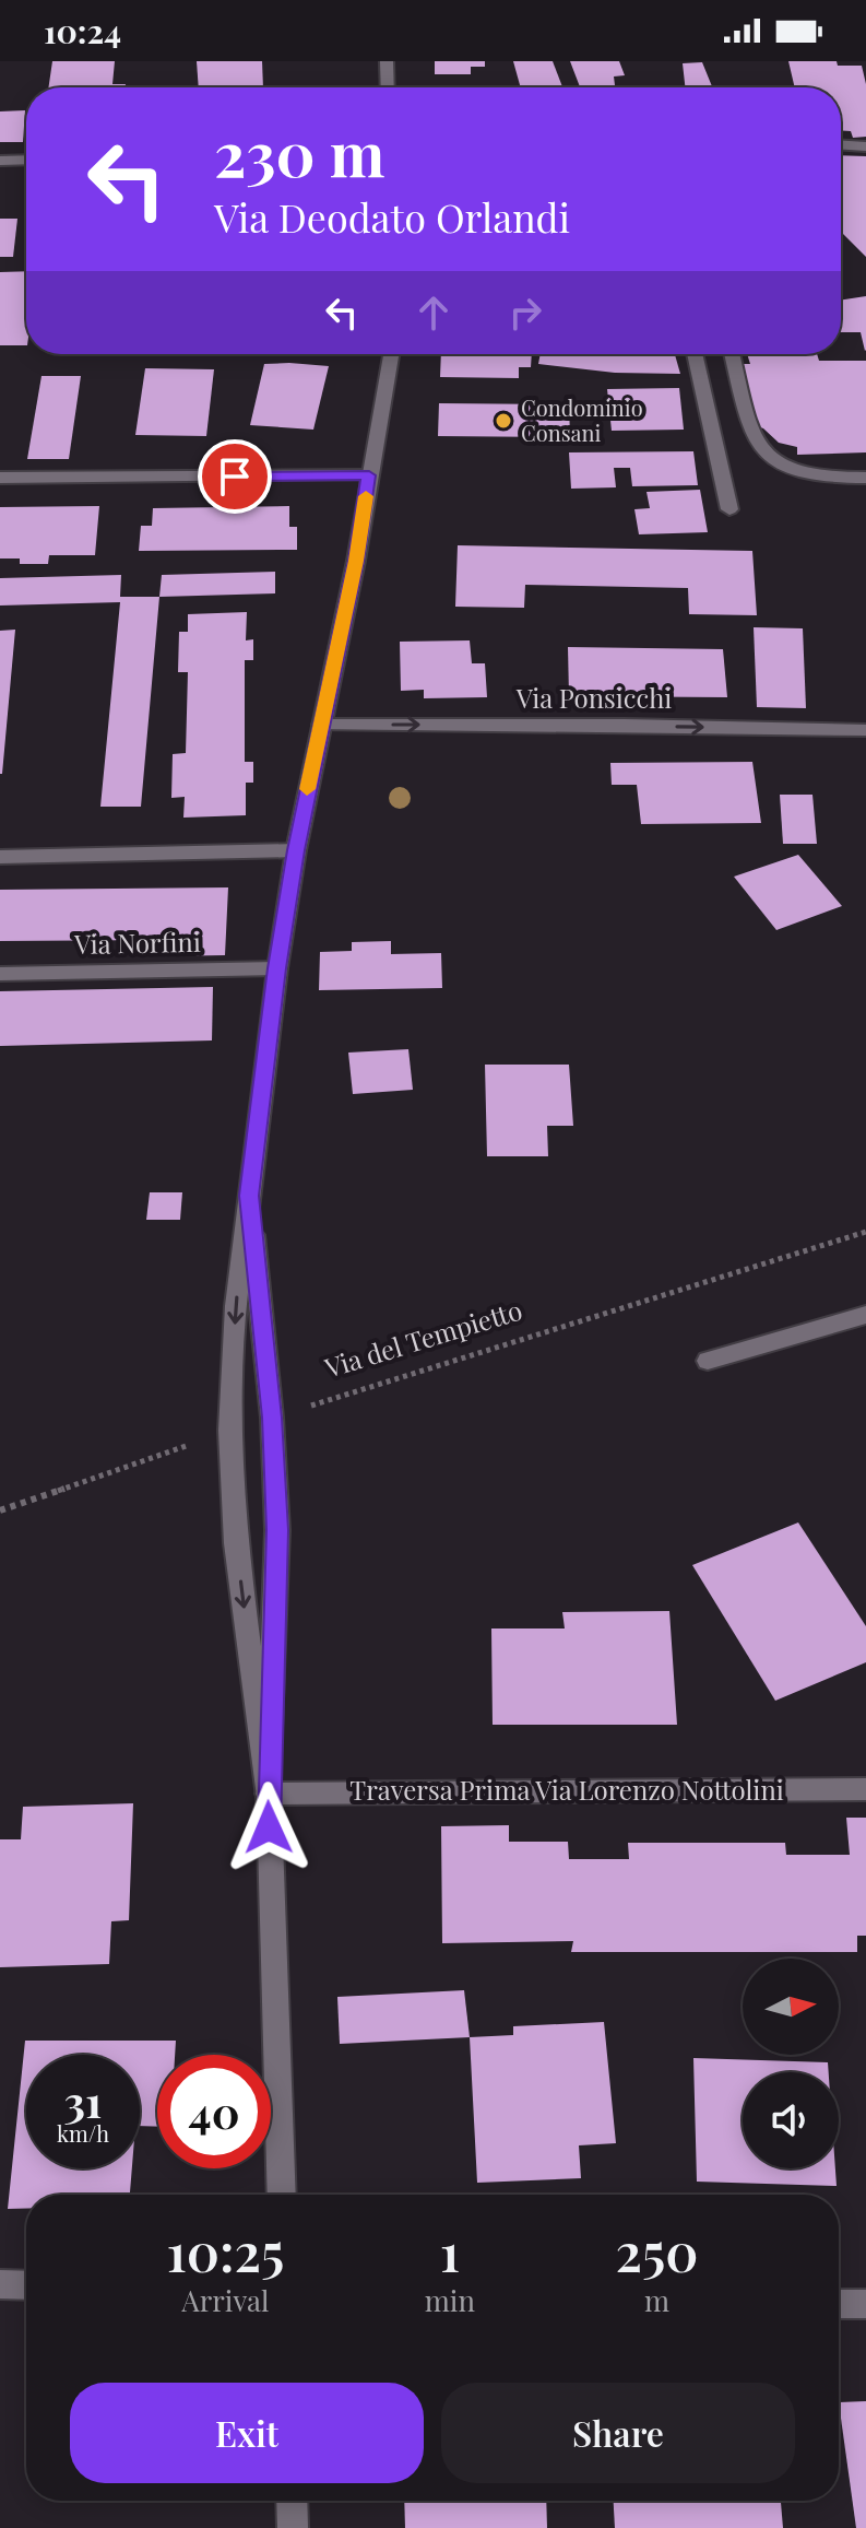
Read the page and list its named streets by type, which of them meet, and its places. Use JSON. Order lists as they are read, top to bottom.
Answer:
{
  "streets": {
    "street": ["Via Ponsicchi", "Via Norfini", "Traversa Prima Via Lorenzo Nottolini"],
    "path": ["Via del Tempietto"]
  },
  "one_way": ["Via Ponsicchi"],
  "places": ["Condominio Consani"],
  "north": "right",
  "page": {
    "status": "10:24",
    "turn": ["230 m", "Via Deodato Orlandi"],
    "speed": "31 km/h",
    "limit": "40",
    "eta": [
      "10:25",
      "Arrival",
      "1",
      "min",
      "250",
      "m"
    ],
    "buttons": ["Exit", "Share"]
  }
}
